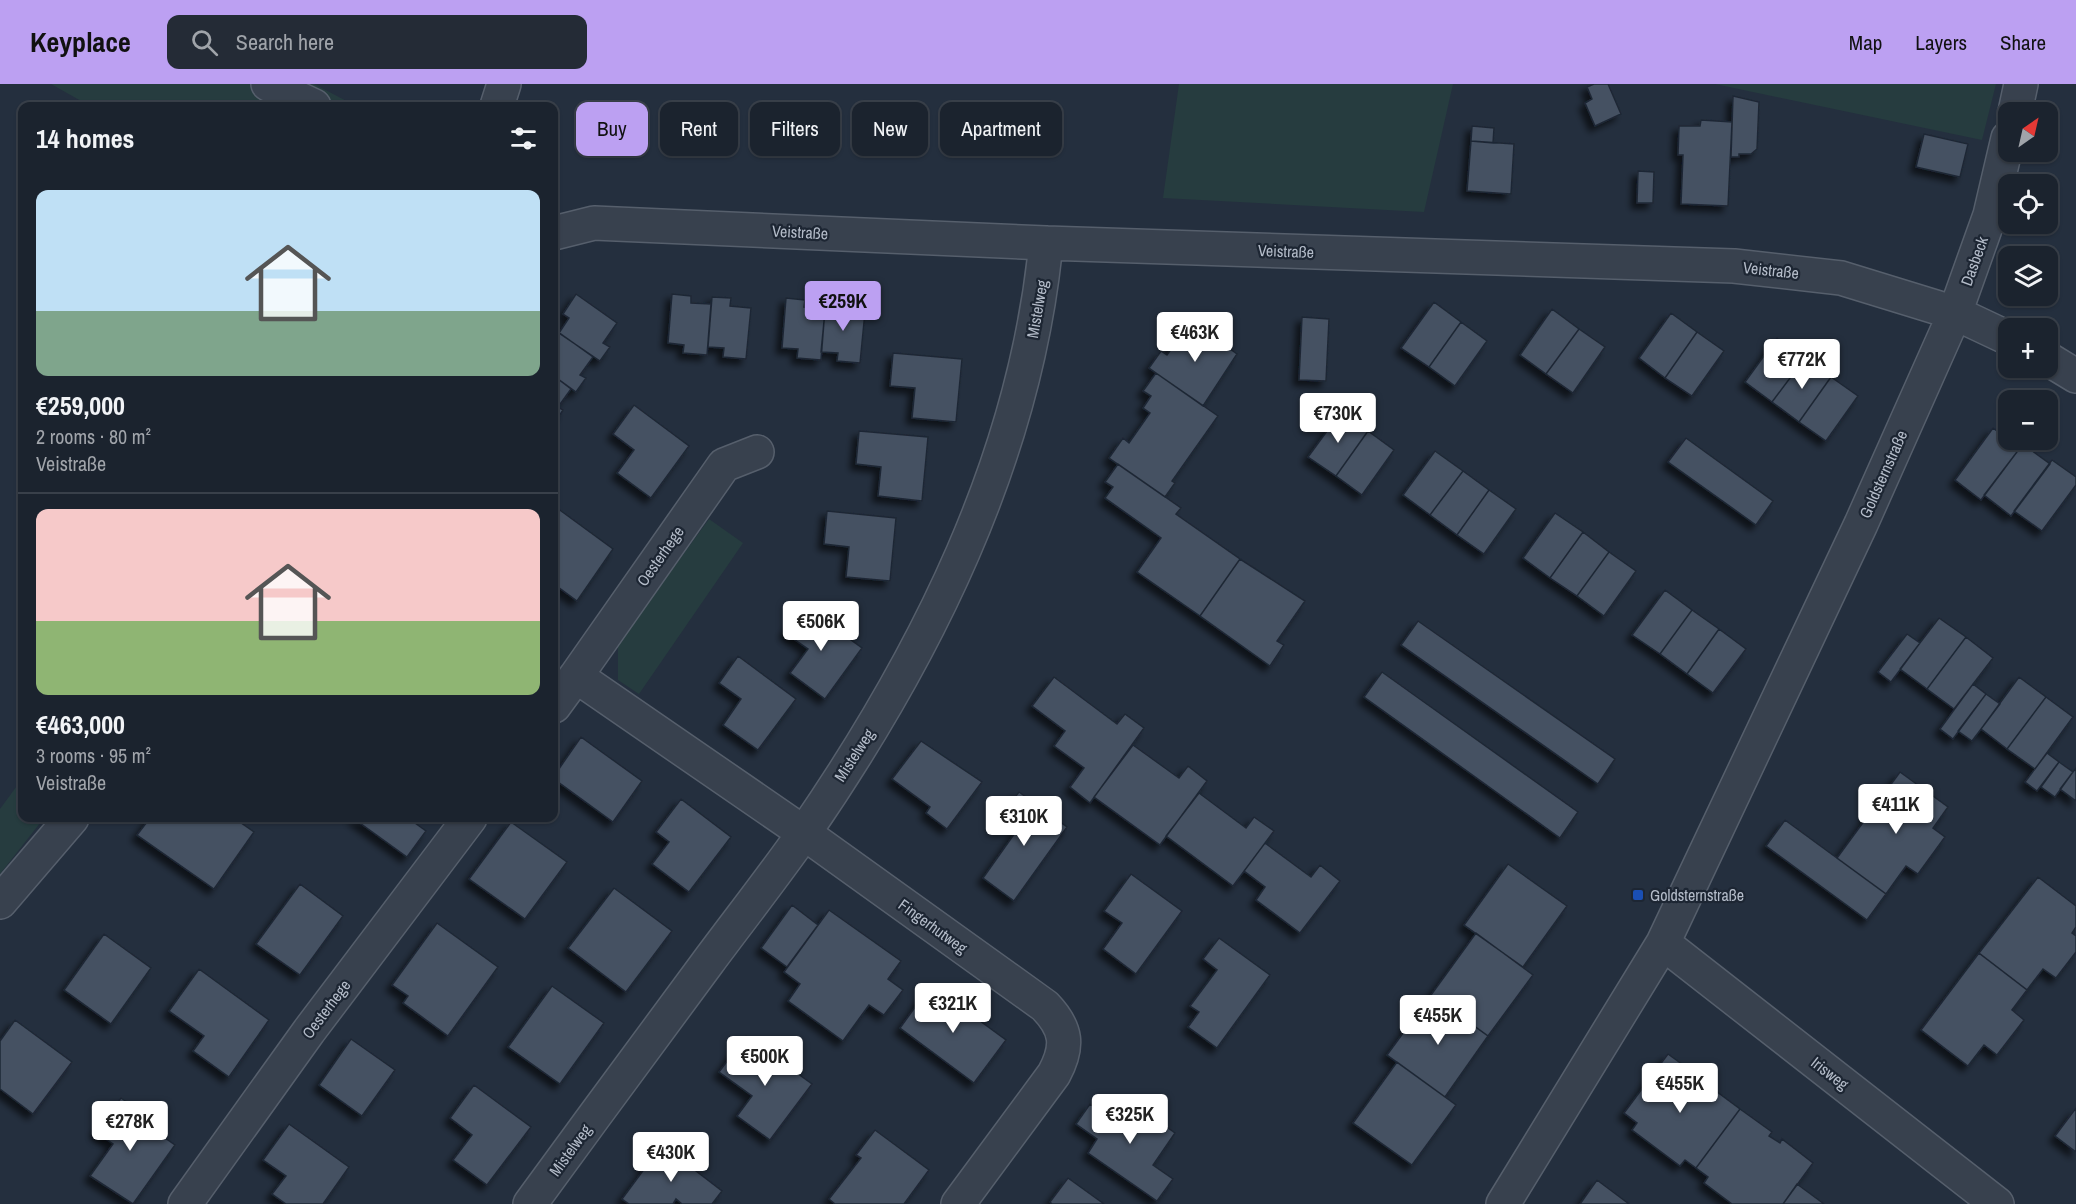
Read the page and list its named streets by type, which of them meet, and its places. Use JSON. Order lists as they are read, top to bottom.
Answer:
{
  "streets": {
    "street": [
      "Veistraße",
      "Dasbeck",
      "Mistelweg",
      "Goldsternstraße",
      "Oesterhege",
      "Fingerhutweg",
      "Irisweg"
    ]
  },
  "crossings": [
    ["Veistraße", "Dasbeck"],
    ["Veistraße", "Mistelweg"],
    ["Veistraße", "Goldsternstraße"],
    ["Dasbeck", "Goldsternstraße"],
    ["Mistelweg", "Fingerhutweg"],
    ["Goldsternstraße", "Irisweg"]
  ],
  "places": {
    "transit": ["Goldsternstraße"]
  },
  "north": "top right",
  "page": {
    "header": "Keyplace",
    "search": "Search here",
    "nav": ["Map", "Layers", "Share"],
    "map_buttons": ["+", "−"],
    "chip": [
      "Buy",
      "Rent",
      "Filters",
      "New",
      "Apartment"
    ],
    "heading": "14 homes",
    "list": [
      {
        "name": "€259,000",
        "note": "2 rooms · 80 m² · Veistraße"
      },
      {
        "name": "€463,000",
        "note": "3 rooms · 95 m² · Veistraße"
      }
    ],
    "price": [
      "€259K",
      "€463K",
      "€772K",
      "€730K",
      "€506K",
      "€411K",
      "€310K",
      "€321K",
      "€455K",
      "€500K",
      "€455K",
      "€325K",
      "€278K",
      "€430K"
    ]
  }
}
